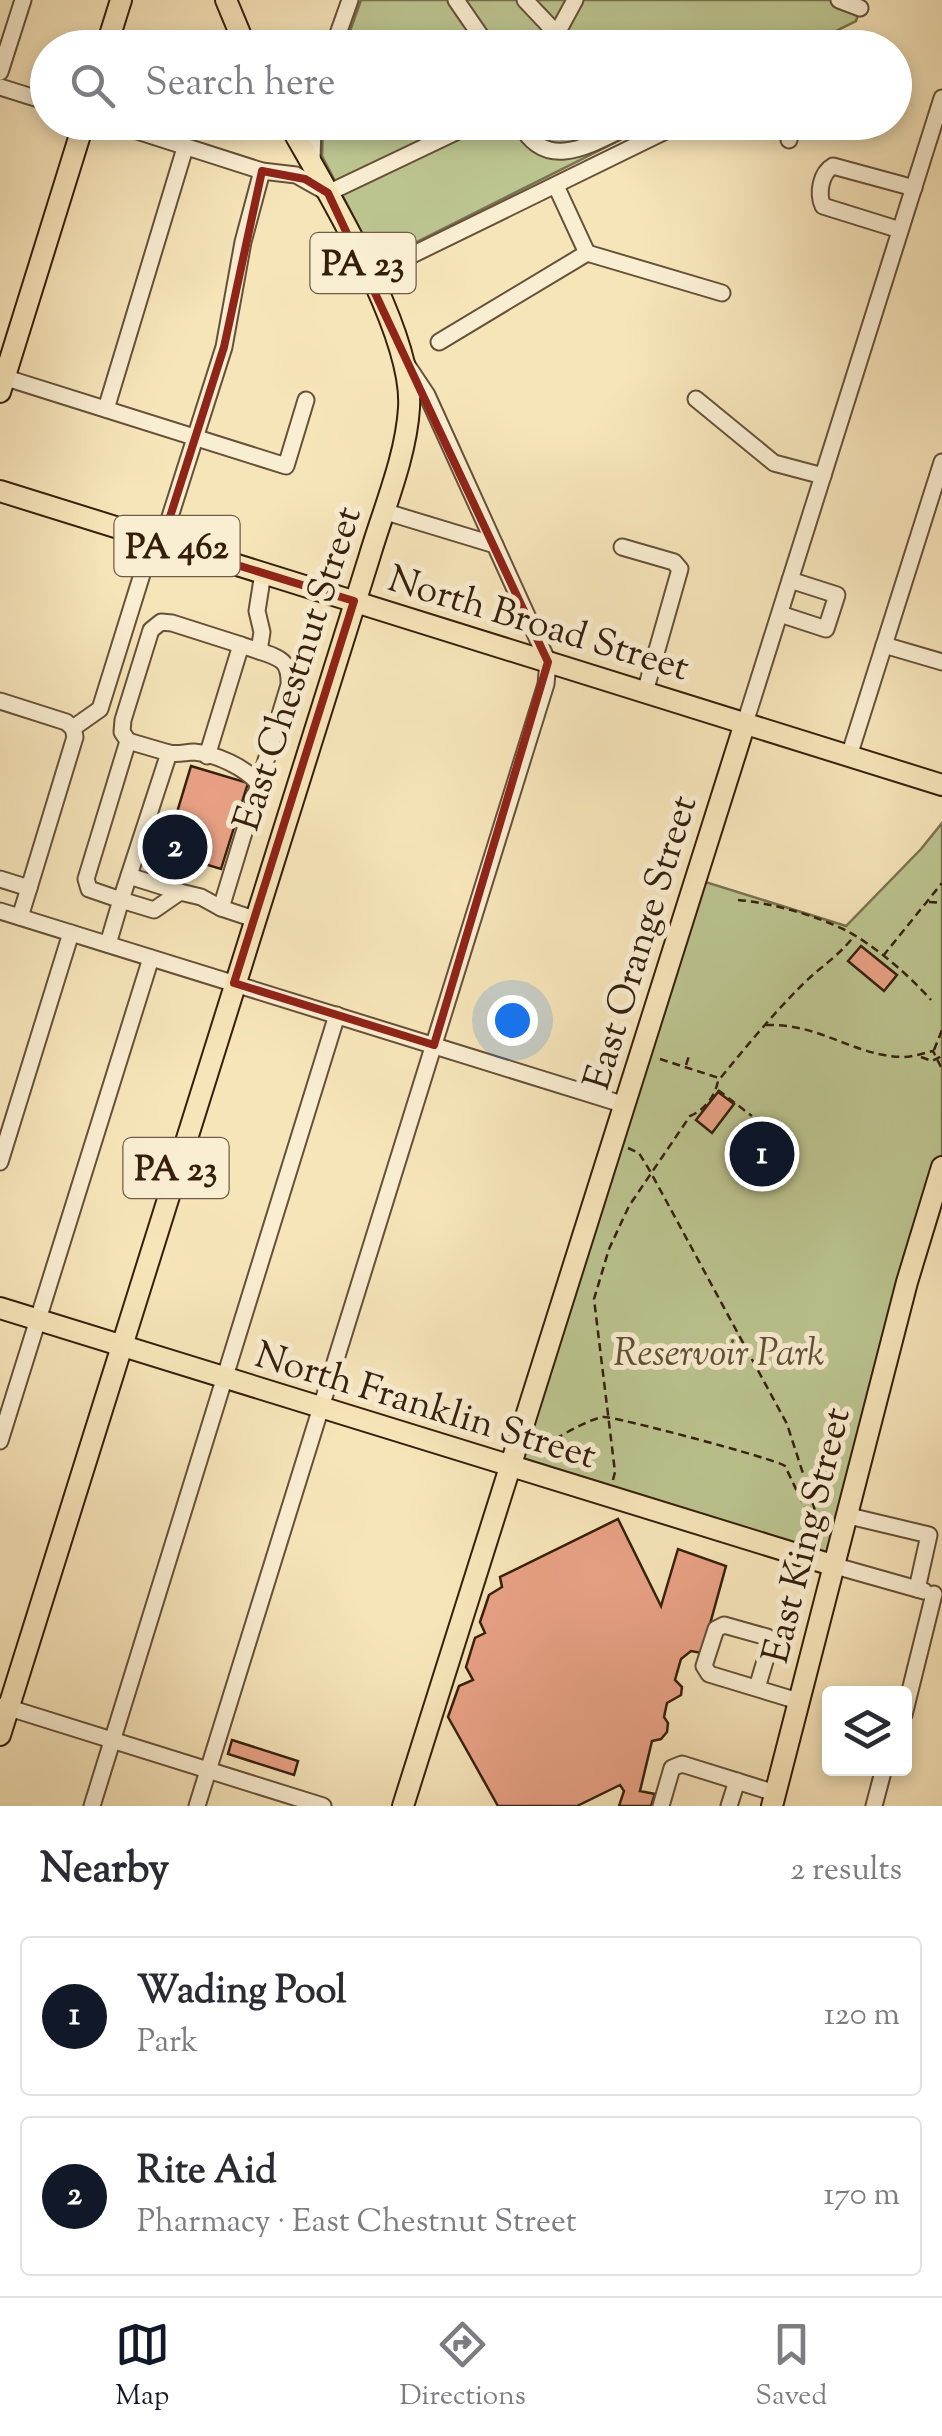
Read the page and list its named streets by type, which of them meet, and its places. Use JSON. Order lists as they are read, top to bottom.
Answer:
{
  "streets": {
    "main road": [
      "PA 23",
      "PA 462",
      "North Broad Street",
      "East Chestnut Street",
      "East Orange Street",
      "North Franklin Street",
      "East King Street"
    ]
  },
  "crossings": [
    ["PA 23", "East Chestnut Street"],
    ["North Broad Street", "East Chestnut Street"],
    ["North Broad Street", "East Orange Street"],
    ["East Chestnut Street", "North Franklin Street"],
    ["East Orange Street", "North Franklin Street"],
    ["North Franklin Street", "East King Street"]
  ],
  "parks": ["Reservoir Park"],
  "page": {
    "search": "Search here",
    "pins": ["2", "1"],
    "heading": ["Nearby", "2 results"],
    "list": [
      {
        "mark": "1",
        "name": "Wading Pool",
        "note": "Park",
        "value": "120 m"
      },
      {
        "mark": "2",
        "name": "Rite Aid",
        "note": "Pharmacy · East Chestnut Street",
        "value": "170 m"
      }
    ],
    "nav": ["Map", "Directions", "Saved"]
  }
}
